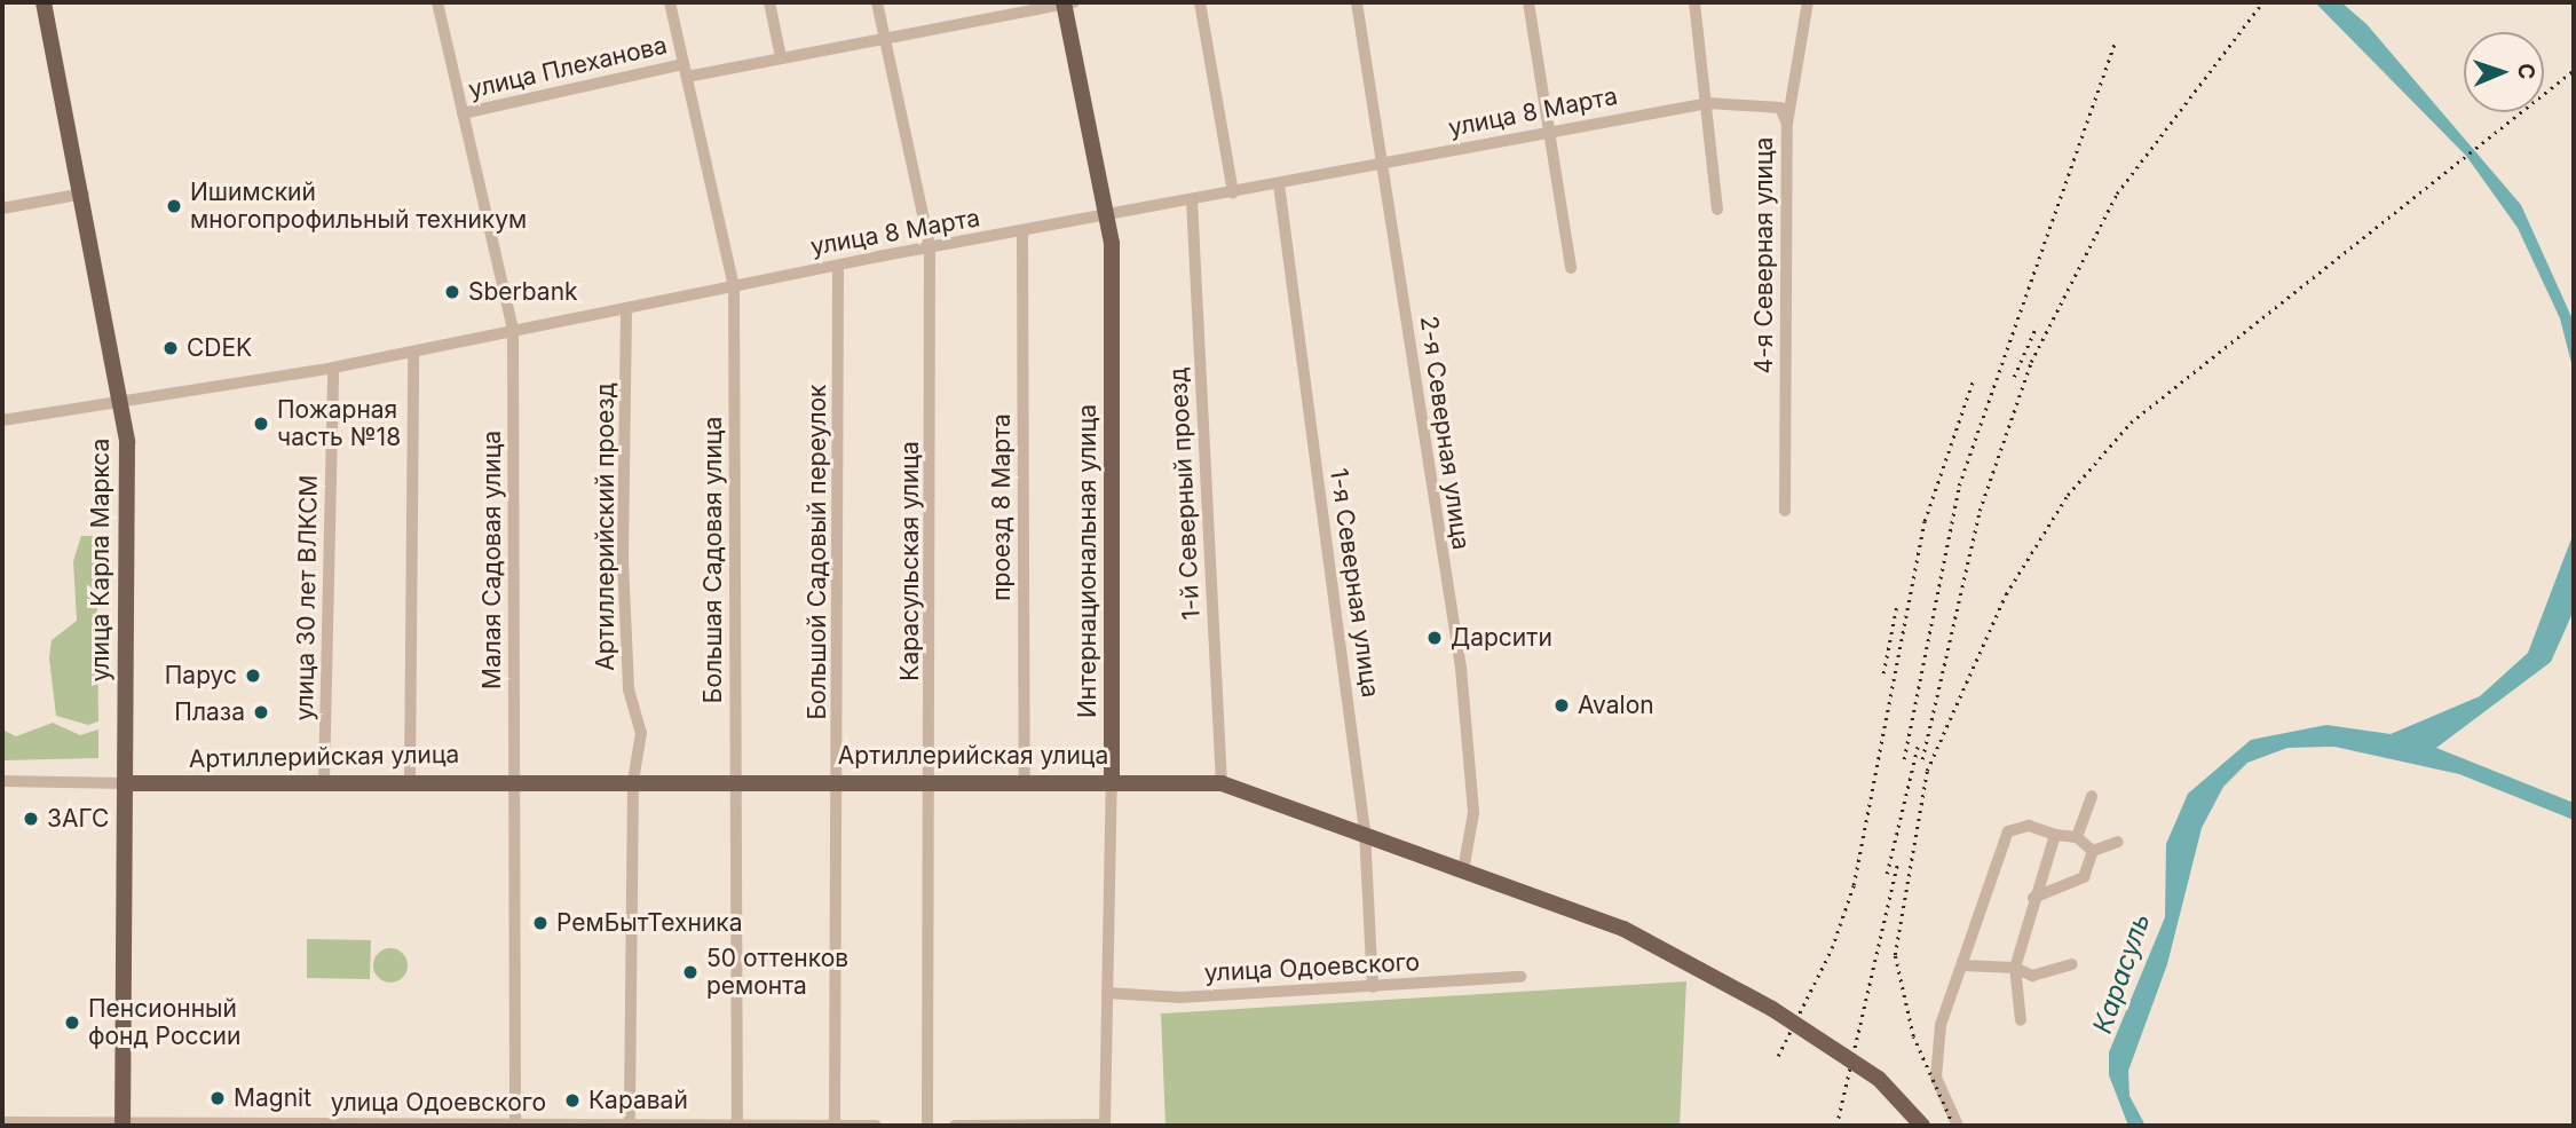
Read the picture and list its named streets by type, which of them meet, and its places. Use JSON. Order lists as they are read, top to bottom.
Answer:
{
  "streets": {
    "main road": ["улица Карла Маркса", "Интернациональная улица", "Артиллерийская улица"],
    "street": [
      "улица Плеханова",
      "улица 8 Марта",
      "4-я Северная улица",
      "2-я Северная улица",
      "1-й Северный проезд",
      "проезд 8 Марта",
      "Артиллерийский проезд",
      "Большой Садовый переулок",
      "Малая Садовая улица",
      "Большая Садовая улица",
      "Карасульская улица",
      "1-я Северная улица",
      "улица 30 лет ВЛКСМ",
      "улица Одоевского"
    ]
  },
  "crossings": [
    ["улица Плеханова", "Малая Садовая улица"],
    ["улица Плеханова", "Большая Садовая улица"],
    ["улица Плеханова", "Карасульская улица"],
    ["улица Плеханова", "Интернациональная улица"],
    ["улица 8 Марта", "2-я Северная улица"],
    ["улица 8 Марта", "1-й Северный проезд"],
    ["улица 8 Марта", "проезд 8 Марта"],
    ["улица 8 Марта", "Артиллерийский проезд"],
    ["улица 8 Марта", "Большой Садовый переулок"],
    ["улица 8 Марта", "улица Карла Маркса"],
    ["улица 8 Марта", "Малая Садовая улица"],
    ["улица 8 Марта", "Большая Садовая улица"],
    ["улица 8 Марта", "Карасульская улица"],
    ["улица 8 Марта", "Интернациональная улица"],
    ["улица 8 Марта", "1-я Северная улица"],
    ["улица 8 Марта", "улица 30 лет ВЛКСМ"],
    ["2-я Северная улица", "Артиллерийская улица"],
    ["1-й Северный проезд", "Артиллерийская улица"],
    ["проезд 8 Марта", "Артиллерийская улица"],
    ["Артиллерийский проезд", "Артиллерийская улица"],
    ["Артиллерийский проезд", "улица Одоевского"],
    ["Большой Садовый переулок", "Артиллерийская улица"],
    ["Большой Садовый переулок", "улица Одоевского"],
    ["улица Карла Маркса", "Артиллерийская улица"],
    ["улица Карла Маркса", "улица Одоевского"],
    ["Малая Садовая улица", "Артиллерийская улица"],
    ["Малая Садовая улица", "улица Одоевского"],
    ["Большая Садовая улица", "Артиллерийская улица"],
    ["Большая Садовая улица", "улица Одоевского"],
    ["Карасульская улица", "Артиллерийская улица"],
    ["Интернациональная улица", "Артиллерийская улица"],
    ["Интернациональная улица", "улица Одоевского"],
    ["1-я Северная улица", "Артиллерийская улица"],
    ["1-я Северная улица", "улица Одоевского"],
    ["улица 30 лет ВЛКСМ", "Артиллерийская улица"]
  ],
  "water": ["Карасуль"],
  "places": [
    "Ишимский многопрофильный техникум",
    "Sberbank",
    "CDEK",
    "Пожарная часть №18",
    "Дарсити",
    "Парус",
    "Avalon",
    "Плаза",
    "ЗАГС",
    "РемБытТехника",
    "50 оттенков ремонта",
    "Пенсионный фонд России",
    "Magnit",
    "Каравай"
  ],
  "north": "right"
}
